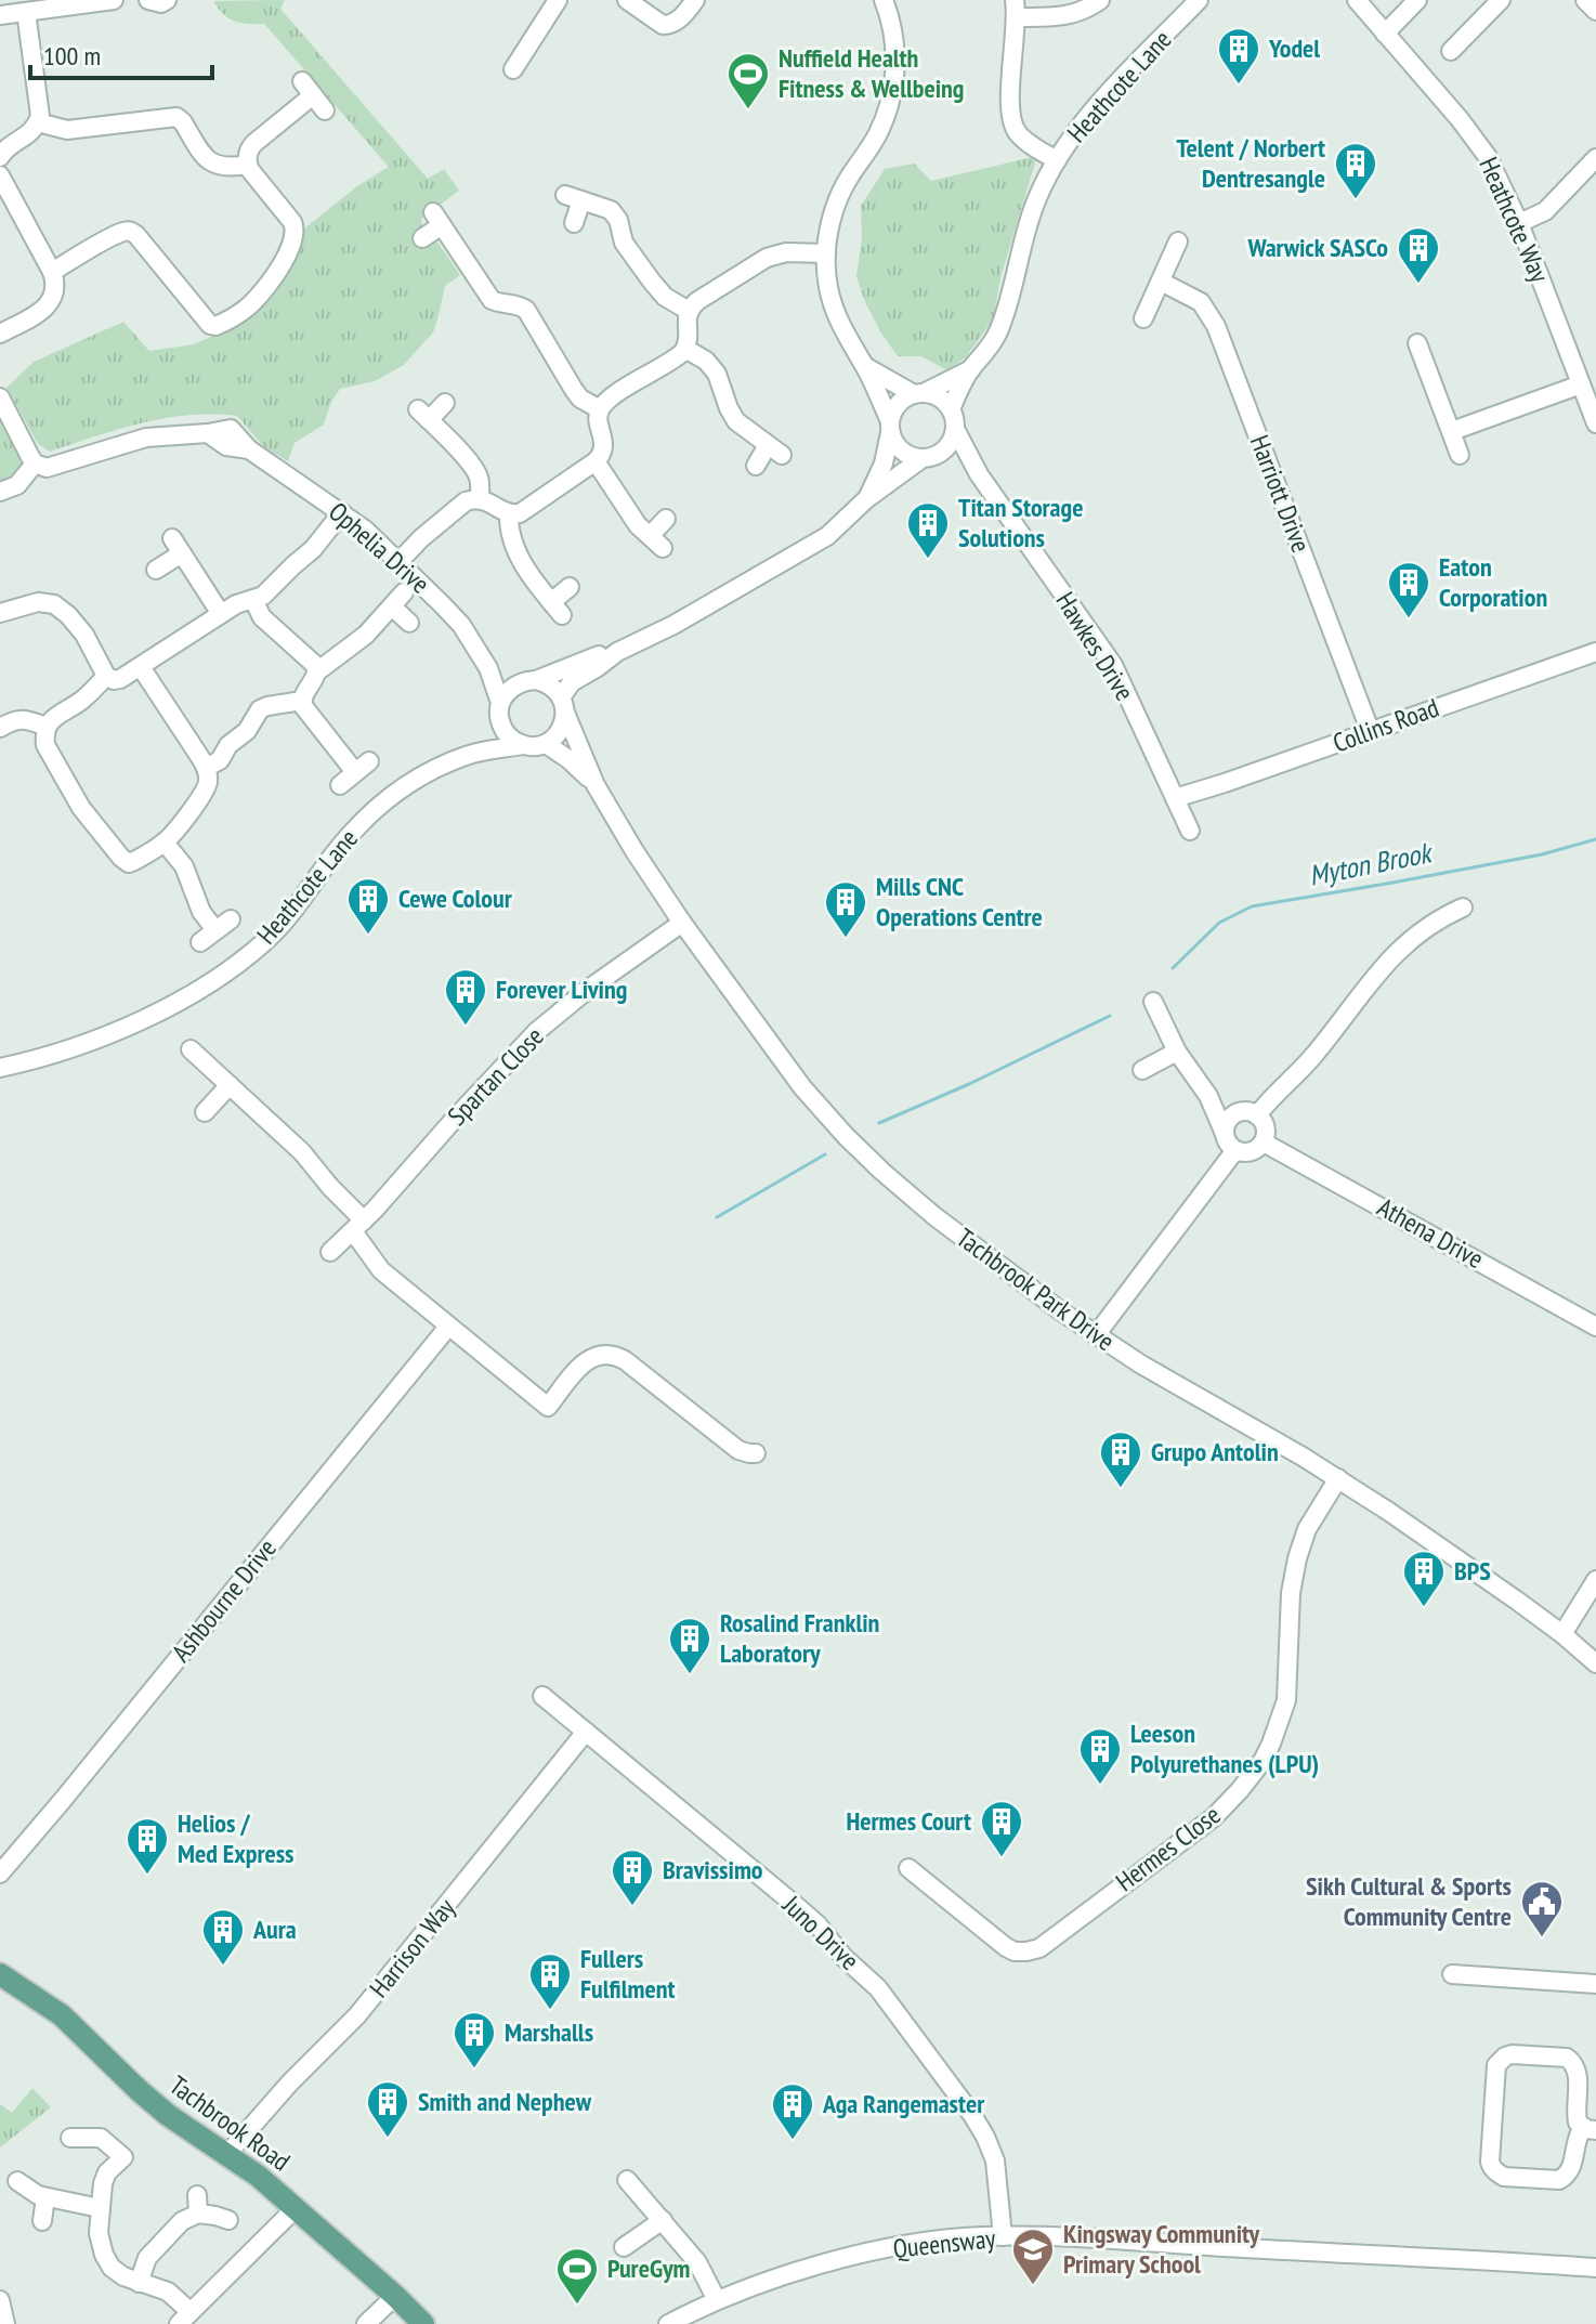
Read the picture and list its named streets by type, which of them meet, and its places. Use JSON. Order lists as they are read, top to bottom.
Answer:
{
  "streets": {
    "main road": ["Tachbrook Road"],
    "street": [
      "Heathcote Lane",
      "Heathcote Way",
      "Harriott Drive",
      "Ophelia Drive",
      "Hawkes Drive",
      "Collins Road",
      "Spartan Close",
      "Athena Drive",
      "Tachbrook Park Drive",
      "Ashbourne Drive",
      "Hermes Close",
      "Juno Drive",
      "Harrison Way",
      "Queensway"
    ]
  },
  "crossings": [
    ["Heathcote Lane", "Ophelia Drive"],
    ["Heathcote Lane", "Hawkes Drive"],
    ["Heathcote Lane", "Tachbrook Park Drive"],
    ["Harriott Drive", "Collins Road"],
    ["Ophelia Drive", "Tachbrook Park Drive"],
    ["Hawkes Drive", "Collins Road"],
    ["Spartan Close", "Tachbrook Park Drive"],
    ["Tachbrook Park Drive", "Hermes Close"],
    ["Juno Drive", "Harrison Way"],
    ["Juno Drive", "Queensway"],
    ["Harrison Way", "Tachbrook Road"]
  ],
  "water": ["Myton Brook"],
  "places": {
    "building": [
      "Yodel",
      "Telent / Norbert Dentresangle",
      "Warwick SASCo",
      "Titan Storage Solutions",
      "Eaton Corporation",
      "Cewe Colour",
      "Mills CNC Operations Centre",
      "Forever Living",
      "Grupo Antolin",
      "BPS",
      "Rosalind Franklin Laboratory",
      "Leeson Polyurethanes (LPU)",
      "Hermes Court",
      "Helios / Med Express",
      "Bravissimo",
      "Aura",
      "Fullers Fulfilment",
      "Marshalls",
      "Smith and Nephew",
      "Aga Rangemaster"
    ],
    "sports": ["Nuffield Health Fitness & Wellbeing", "PureGym"],
    "public building": ["Sikh Cultural & Sports Community Centre"],
    "school or university": ["Kingsway Community Primary School"]
  },
  "scale_bar": "100 m"
}
